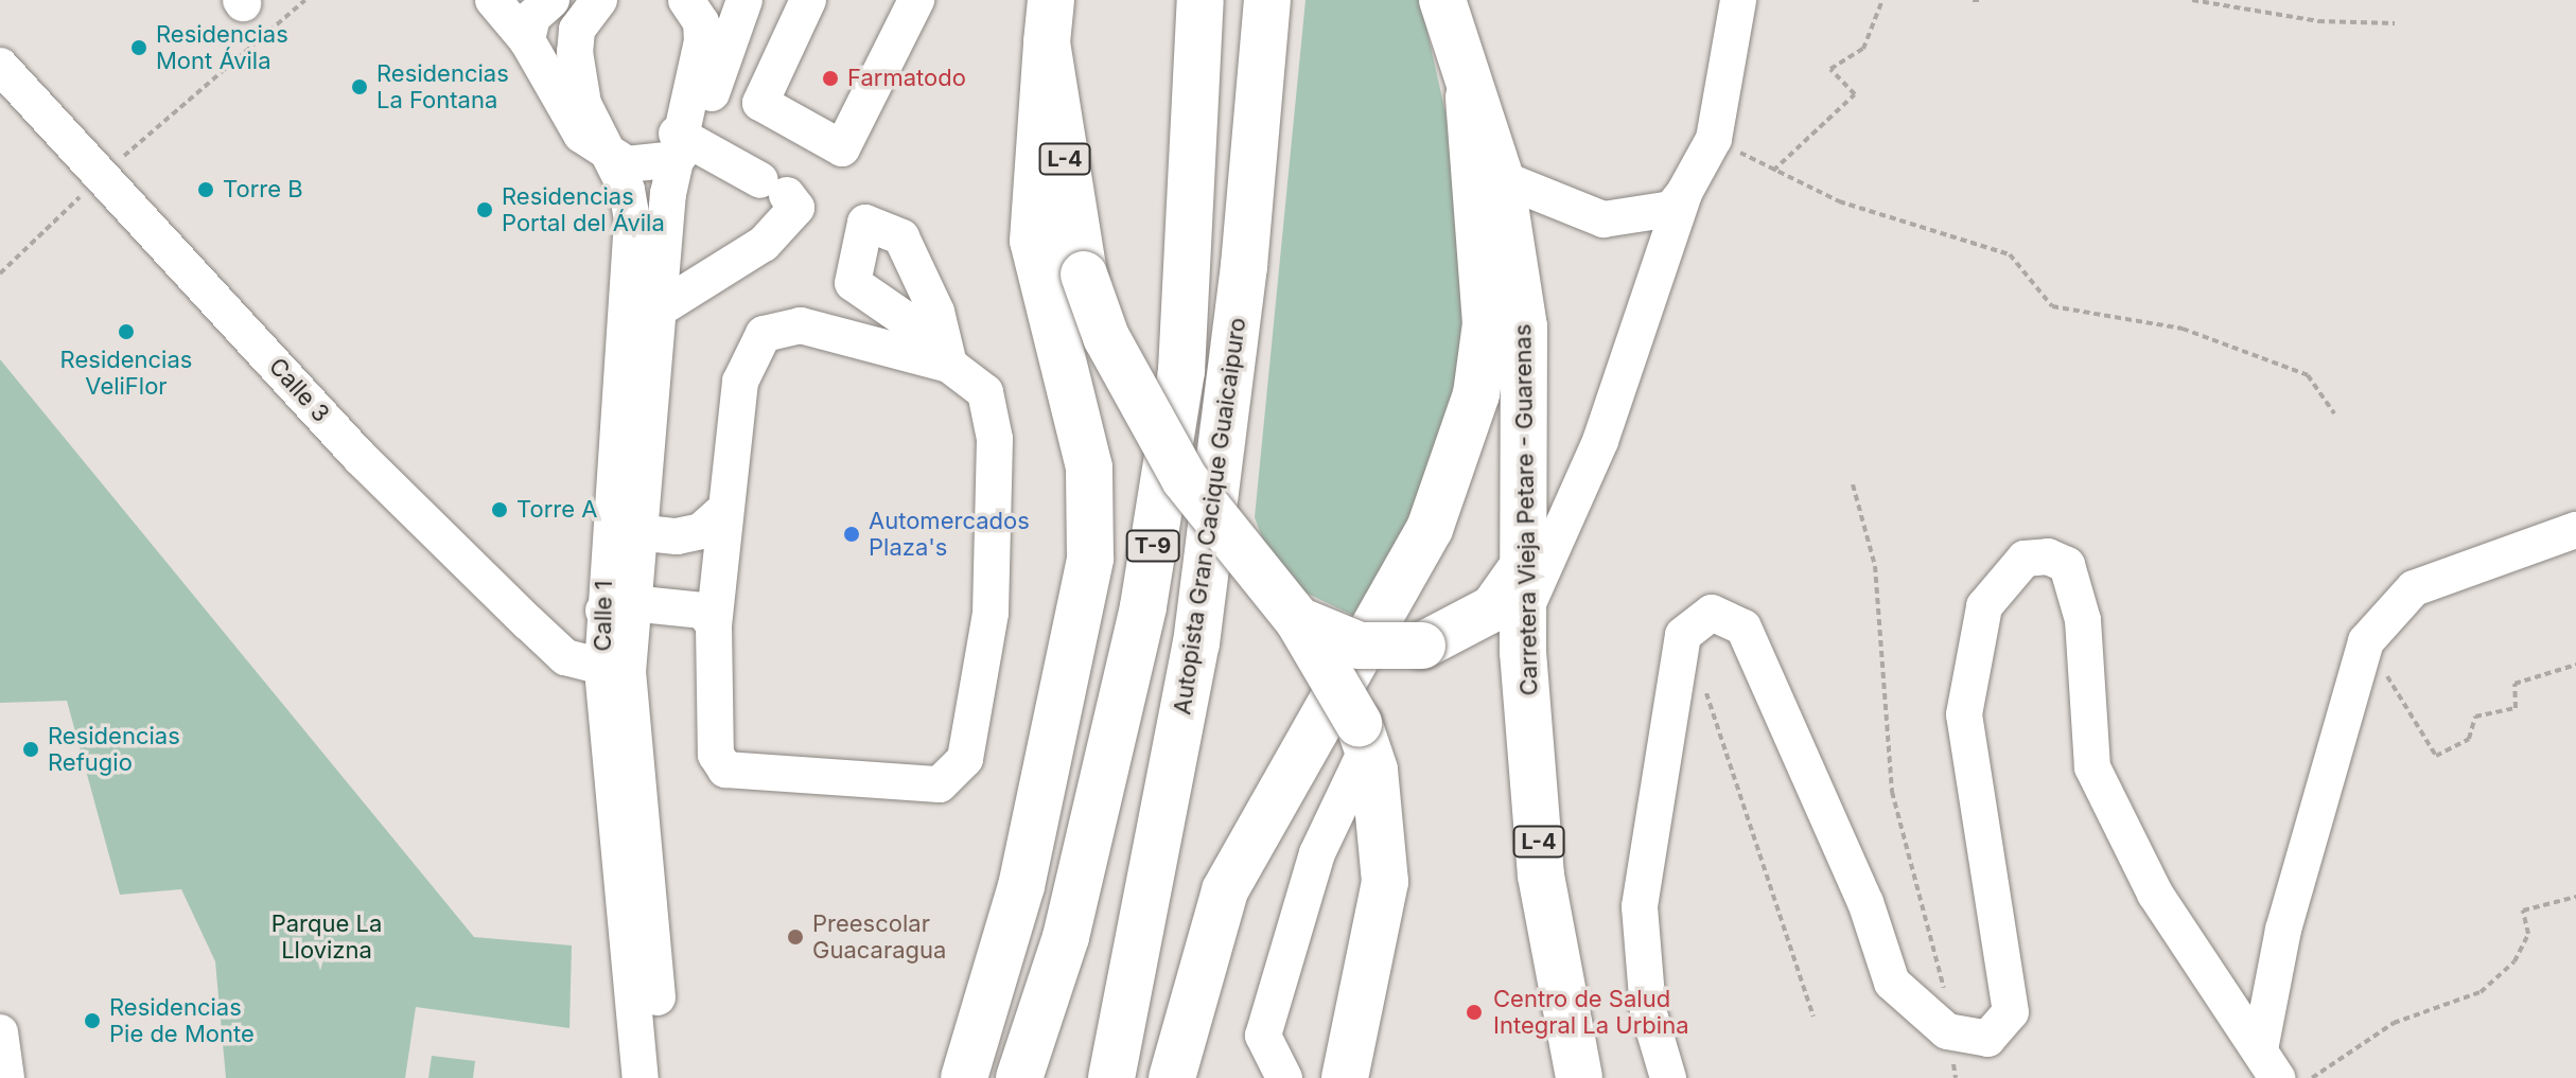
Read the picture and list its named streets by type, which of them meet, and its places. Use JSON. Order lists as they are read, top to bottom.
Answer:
{
  "streets": {
    "main road": [
      "L-4",
      "Carretera Vieja Petare - Guarenas",
      "Autopista Gran Cacique Guaicaipuro",
      "T-9"
    ],
    "street": ["Calle 3", "Calle 1"]
  },
  "crossings": [
    ["Calle 3", "Calle 1"]
  ],
  "parks": ["Parque La Llovizna"],
  "places": [
    "Residencias Mont Ávila",
    "Farmatodo",
    "Residencias La Fontana",
    "Torre B",
    "Residencias Portal del Ávila",
    "Residencias VeliFlor",
    "Torre A",
    "Automercados Plaza's",
    "Residencias Refugio",
    "Preescolar Guacaragua",
    "Centro de Salud Integral La Urbina",
    "Residencias Pie de Monte"
  ]
}
